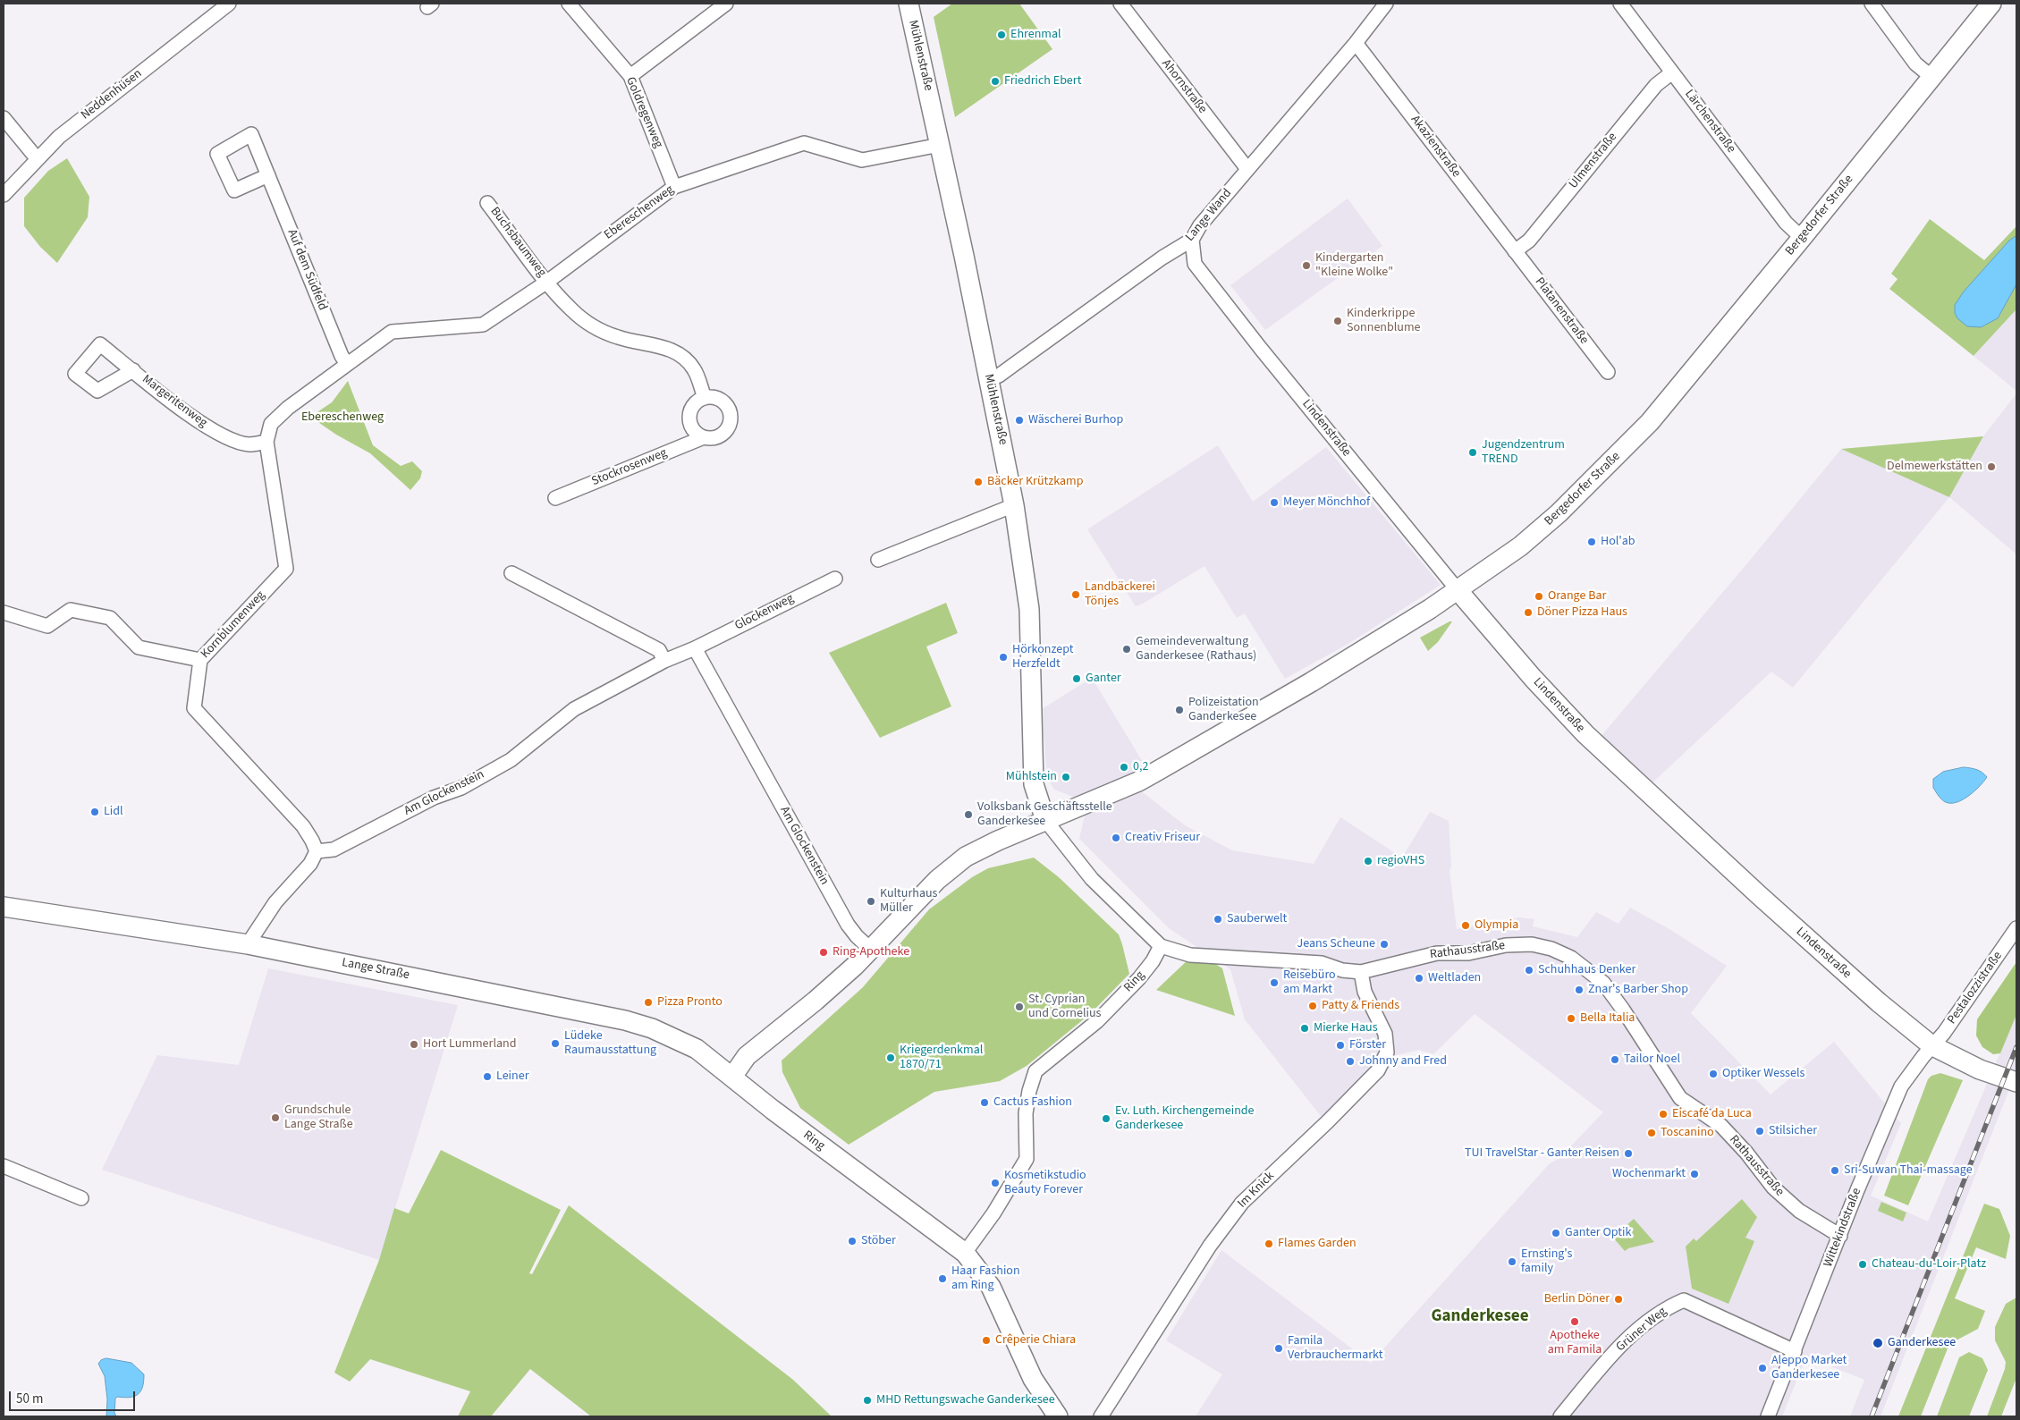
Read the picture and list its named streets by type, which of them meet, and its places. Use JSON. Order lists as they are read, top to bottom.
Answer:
{
  "streets": {
    "street": [
      "Mühlenstraße",
      "Ahornstraße",
      "Neddenhüsen",
      "Goldregenweg",
      "Lärchenstraße",
      "Akazienstraße",
      "Ulmenstraße",
      "Ebereschenweg",
      "Lange Wand",
      "Bergedorfer Straße",
      "Buchsbaumweg",
      "Auf dem Südfeld",
      "Platanenstraße",
      "Margeritenweg",
      "Lindenstraße",
      "Stockrosenweg",
      "Glockenweg",
      "Kornblumenweg",
      "Am Glockenstein",
      "Rathausstraße",
      "Lange Straße",
      "Ring",
      "Pestalozzistraße",
      "Im Knick",
      "Wittekindstraße",
      "Grüner Weg"
    ]
  },
  "crossings": [
    ["Mühlenstraße", "Ebereschenweg"],
    ["Mühlenstraße", "Lange Wand"],
    ["Mühlenstraße", "Bergedorfer Straße"],
    ["Ahornstraße", "Lange Wand"],
    ["Goldregenweg", "Ebereschenweg"],
    ["Lärchenstraße", "Ulmenstraße"],
    ["Lärchenstraße", "Bergedorfer Straße"],
    ["Akazienstraße", "Ulmenstraße"],
    ["Akazienstraße", "Lange Wand"],
    ["Akazienstraße", "Platanenstraße"],
    ["Ulmenstraße", "Platanenstraße"],
    ["Ebereschenweg", "Buchsbaumweg"],
    ["Ebereschenweg", "Auf dem Südfeld"],
    ["Ebereschenweg", "Margeritenweg"],
    ["Ebereschenweg", "Kornblumenweg"],
    ["Lange Wand", "Lindenstraße"],
    ["Bergedorfer Straße", "Lindenstraße"],
    ["Margeritenweg", "Kornblumenweg"],
    ["Lindenstraße", "Pestalozzistraße"],
    ["Lindenstraße", "Wittekindstraße"],
    ["Glockenweg", "Am Glockenstein"],
    ["Kornblumenweg", "Am Glockenstein"],
    ["Rathausstraße", "Ring"],
    ["Rathausstraße", "Im Knick"],
    ["Rathausstraße", "Wittekindstraße"],
    ["Lange Straße", "Ring"],
    ["Pestalozzistraße", "Wittekindstraße"],
    ["Wittekindstraße", "Grüner Weg"]
  ],
  "districts": ["Ganderkesee"],
  "parks": ["Ebereschenweg"],
  "places": [
    "Ehrenmal",
    "Friedrich Ebert",
    "Kindergarten \"Kleine Wolke\"",
    "Kinderkrippe Sonnenblume",
    "Wäscherei Burhop",
    "Jugendzentrum TREND",
    "Delmewerkstätten",
    "Bäcker Krützkamp",
    "Meyer Mönchhof",
    "Hol'ab",
    "Landbäckerei Tönjes",
    "Orange Bar",
    "Döner Pizza Haus",
    "Gemeindeverwaltung Ganderkesee (Rathaus)",
    "Hörkonzept Herzfeldt",
    "Ganter",
    "Polizeistation Ganderkesee",
    "0,2",
    "Mühlstein",
    "Lidl",
    "Volksbank Geschäftsstelle Ganderkesee",
    "Creativ Friseur",
    "regioVHS",
    "Kulturhaus Müller",
    "Sauberwelt",
    "Olympia",
    "Jeans Scheune",
    "Ring-Apotheke",
    "Schuhhaus Denker",
    "Weltladen",
    "Reisebüro am Markt",
    "Znar's Barber Shop",
    "Pizza Pronto",
    "Patty & Friends",
    "St. Cyprian und Cornelius",
    "Bella Italia",
    "Mierke Haus",
    "Lüdeke Raumausstattung",
    "Hort Lummerland",
    "Förster",
    "Kriegerdenkmal 1870/71",
    "Tailor Noel",
    "Johnny and Fred",
    "Optiker Wessels",
    "Leiner",
    "Cactus Fashion",
    "Eiscafé da Luca",
    "Grundschule Lange Straße",
    "Ev. Luth. Kirchengemeinde Ganderkesee",
    "Stilsicher",
    "Toscanino",
    "TUI TravelStar - Ganter Reisen",
    "Sri-Suwan Thai-massage",
    "Wochenmarkt",
    "Kosmetikstudio Beauty Forever",
    "Ganter Optik",
    "Stöber",
    "Flames Garden",
    "Ernsting's family",
    "Chateau-du-Loir-Platz",
    "Haar Fashion am Ring",
    "Berlin Döner",
    "Apotheke am Famila",
    "Crêperie Chiara",
    "Ganderkesee",
    "Famila Verbrauchermarkt",
    "Aleppo Market Ganderkesee",
    "MHD Rettungswache Ganderkesee"
  ],
  "scale_bar": "50 m"
}
